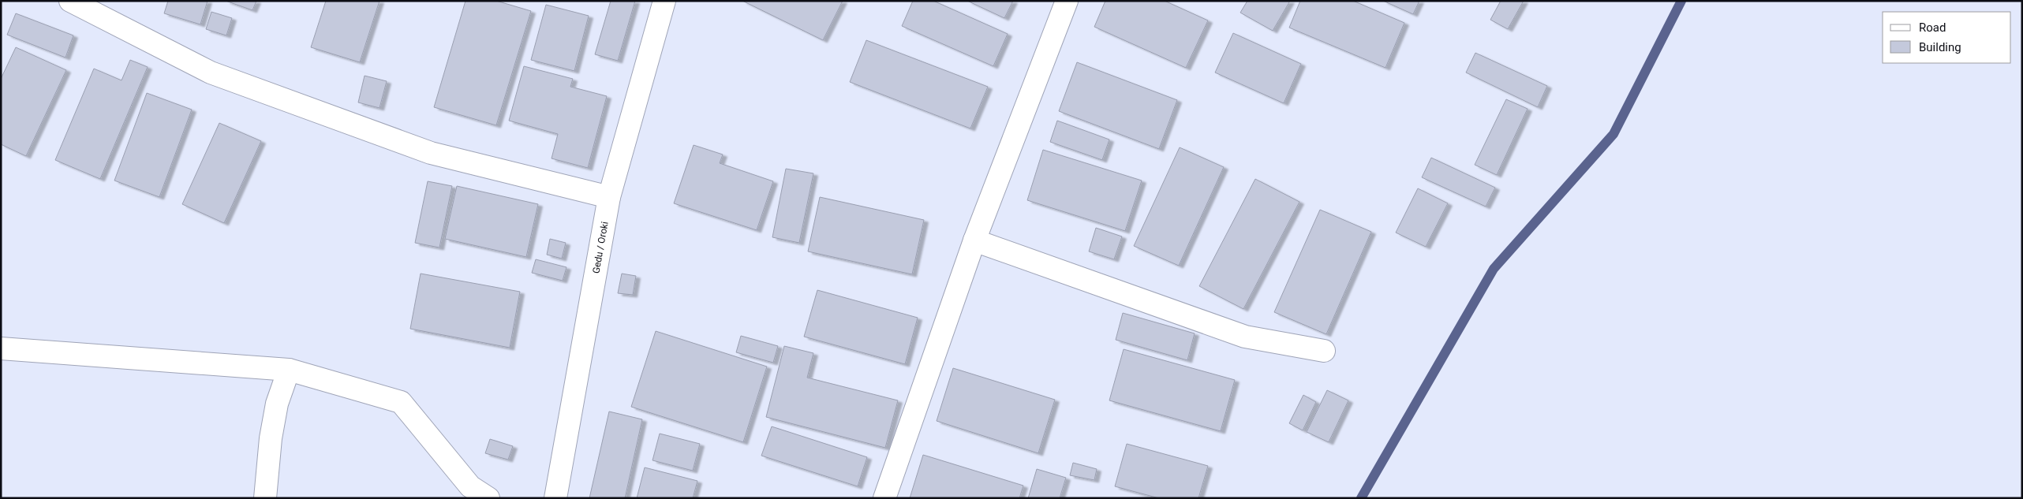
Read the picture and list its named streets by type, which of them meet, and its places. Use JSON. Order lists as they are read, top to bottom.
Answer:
{
  "streets": {
    "street": ["Gedu / Oroki"]
  },
  "legend": ["Road", "Building"]
}
